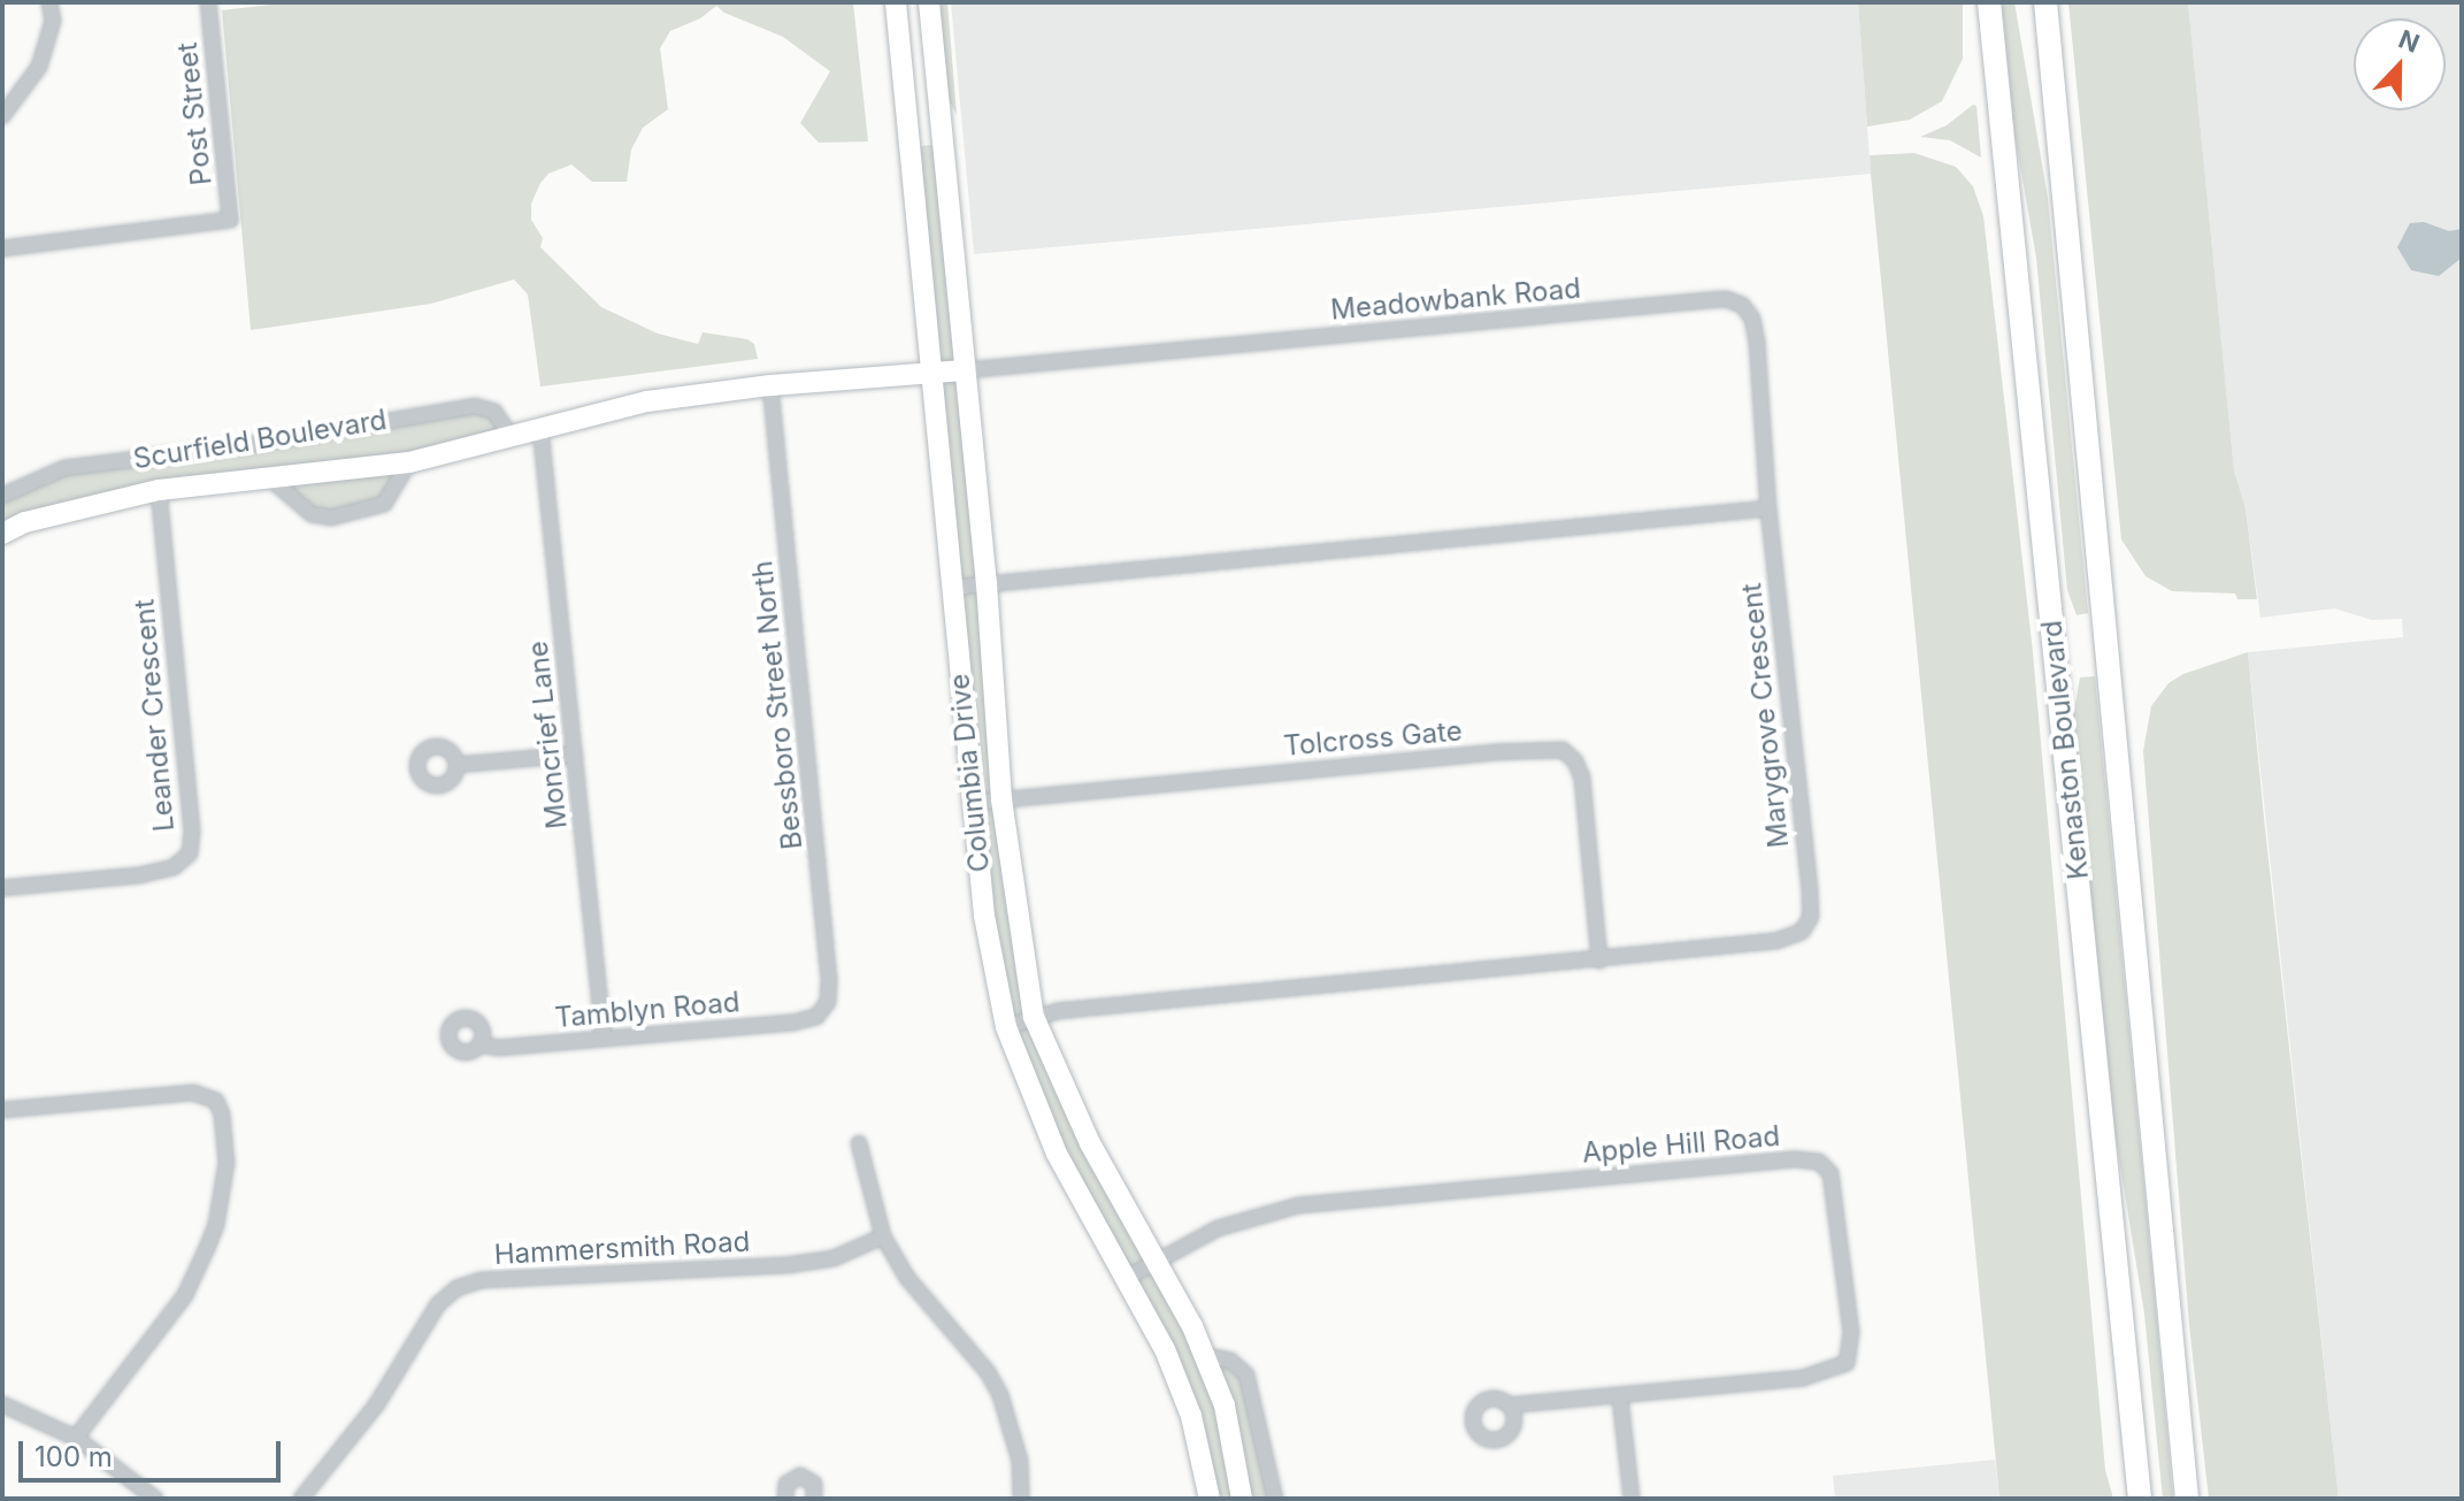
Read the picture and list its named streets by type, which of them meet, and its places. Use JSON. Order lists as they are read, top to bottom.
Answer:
{
  "streets": {
    "main road": ["Kenaston Boulevard"],
    "street": [
      "Post Street",
      "Meadowbank Road",
      "Scurfield Boulevard",
      "Bessboro Street North",
      "Leander Crescent",
      "Marygrove Crescent",
      "Moncrief Lane",
      "Tolcross Gate",
      "Columbia Drive",
      "Tamblyn Road",
      "Apple Hill Road",
      "Hammersmith Road"
    ]
  },
  "crossings": [
    ["Meadowbank Road", "Scurfield Boulevard"],
    ["Meadowbank Road", "Marygrove Crescent"],
    ["Meadowbank Road", "Columbia Drive"],
    ["Scurfield Boulevard", "Bessboro Street North"],
    ["Scurfield Boulevard", "Leander Crescent"],
    ["Scurfield Boulevard", "Moncrief Lane"],
    ["Scurfield Boulevard", "Columbia Drive"],
    ["Bessboro Street North", "Tamblyn Road"],
    ["Marygrove Crescent", "Tolcross Gate"],
    ["Marygrove Crescent", "Columbia Drive"],
    ["Moncrief Lane", "Tamblyn Road"],
    ["Tolcross Gate", "Columbia Drive"],
    ["Columbia Drive", "Apple Hill Road"]
  ],
  "scale_bar": "100 m",
  "north": "top"
}
